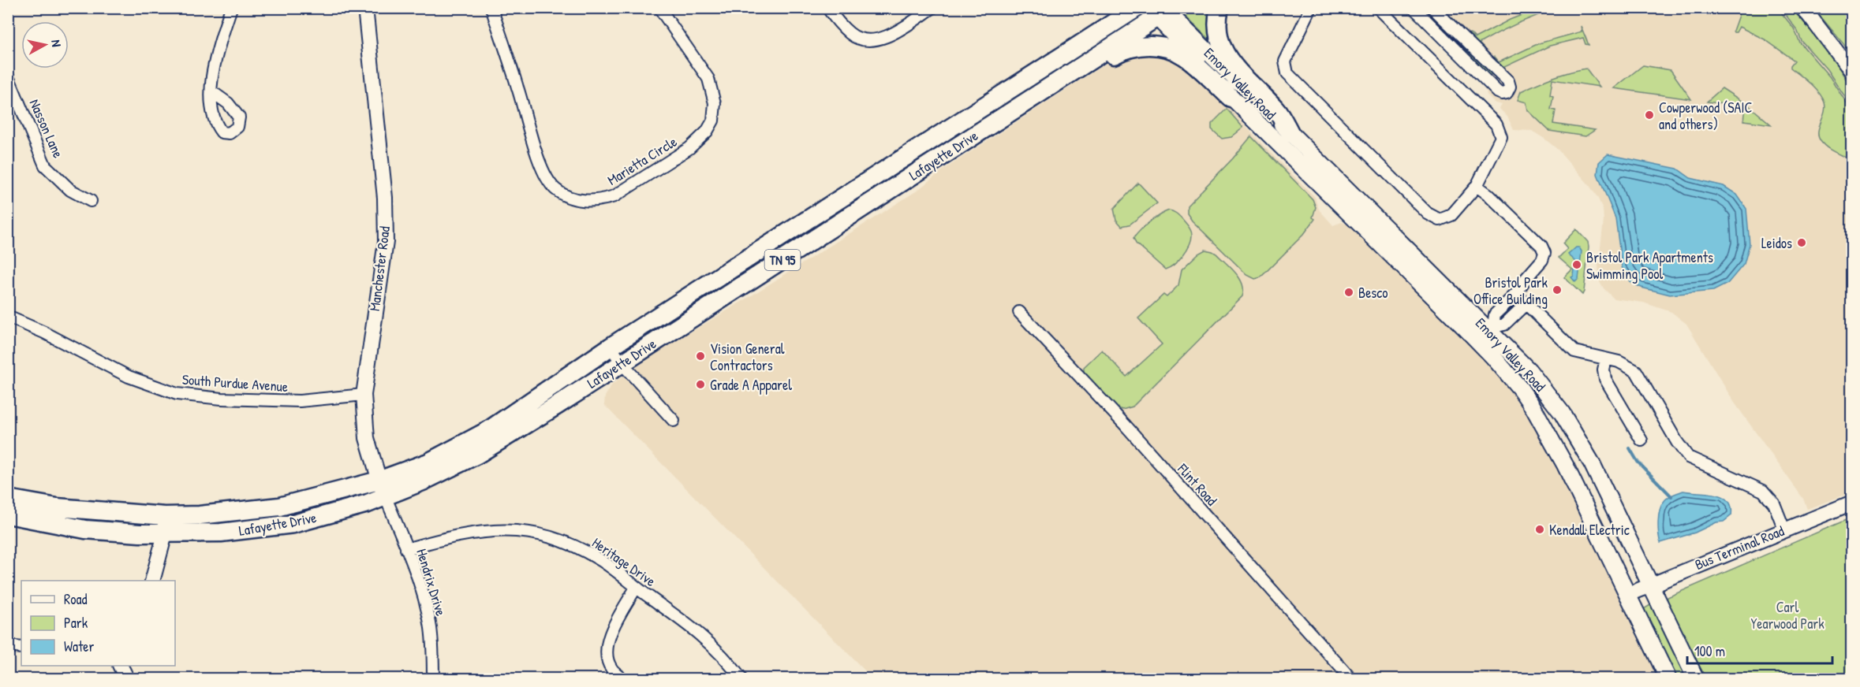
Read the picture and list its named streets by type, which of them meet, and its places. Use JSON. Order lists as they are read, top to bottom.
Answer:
{
  "streets": {
    "main road": ["Emory Valley Road", "Lafayette Drive", "TN 95"],
    "street": [
      "Nasson Lane",
      "Marietta Circle",
      "Manchester Road",
      "South Purdue Avenue",
      "Flint Road",
      "Bus Terminal Road",
      "Heritage Drive",
      "Hendrix Drive"
    ]
  },
  "crossings": [
    ["Emory Valley Road", "Lafayette Drive"],
    ["Emory Valley Road", "Bus Terminal Road"],
    ["Lafayette Drive", "Manchester Road"],
    ["Lafayette Drive", "Hendrix Drive"],
    ["Manchester Road", "South Purdue Avenue"],
    ["Manchester Road", "Hendrix Drive"],
    ["Heritage Drive", "Hendrix Drive"]
  ],
  "parks": ["Carl Yearwood Park"],
  "places": [
    "Cowperwood (SAIC and others)",
    "Leidos",
    "Bristol Park Apartments Swimming Pool",
    "Bristol Park Office Building",
    "Besco",
    "Vision General Contractors",
    "Grade A Apparel",
    "Kendall Electric"
  ],
  "legend": ["Road", "Park", "Water"],
  "scale_bar": "100 m",
  "north": "right"
}
